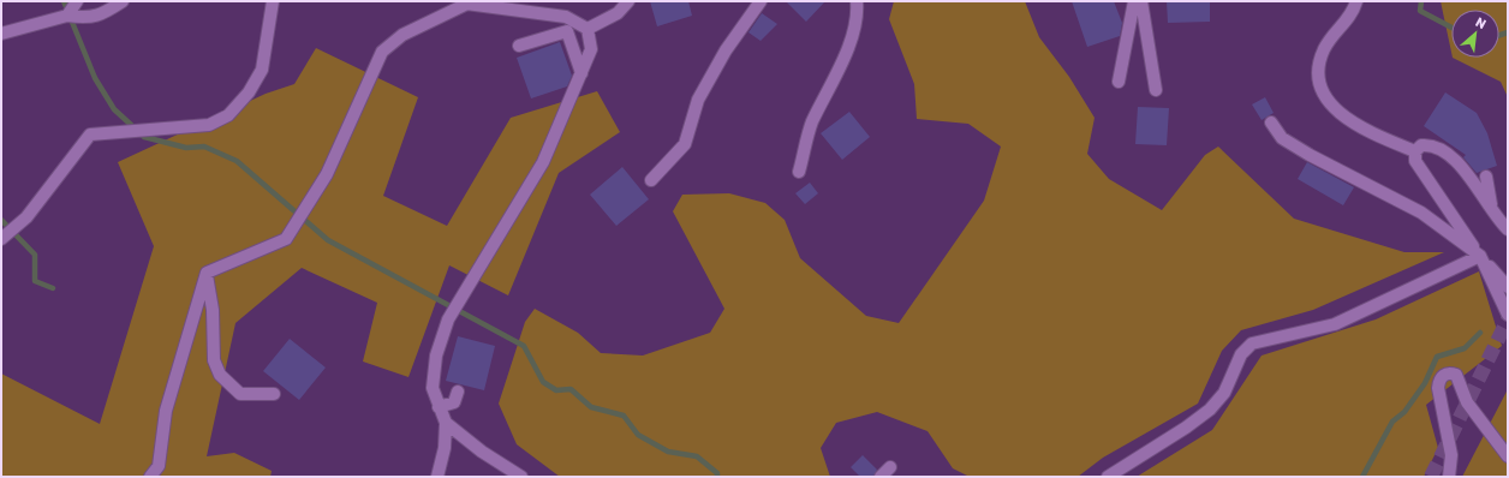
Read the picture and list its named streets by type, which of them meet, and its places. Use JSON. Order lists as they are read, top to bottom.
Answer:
{
  "north": "top right"
}
